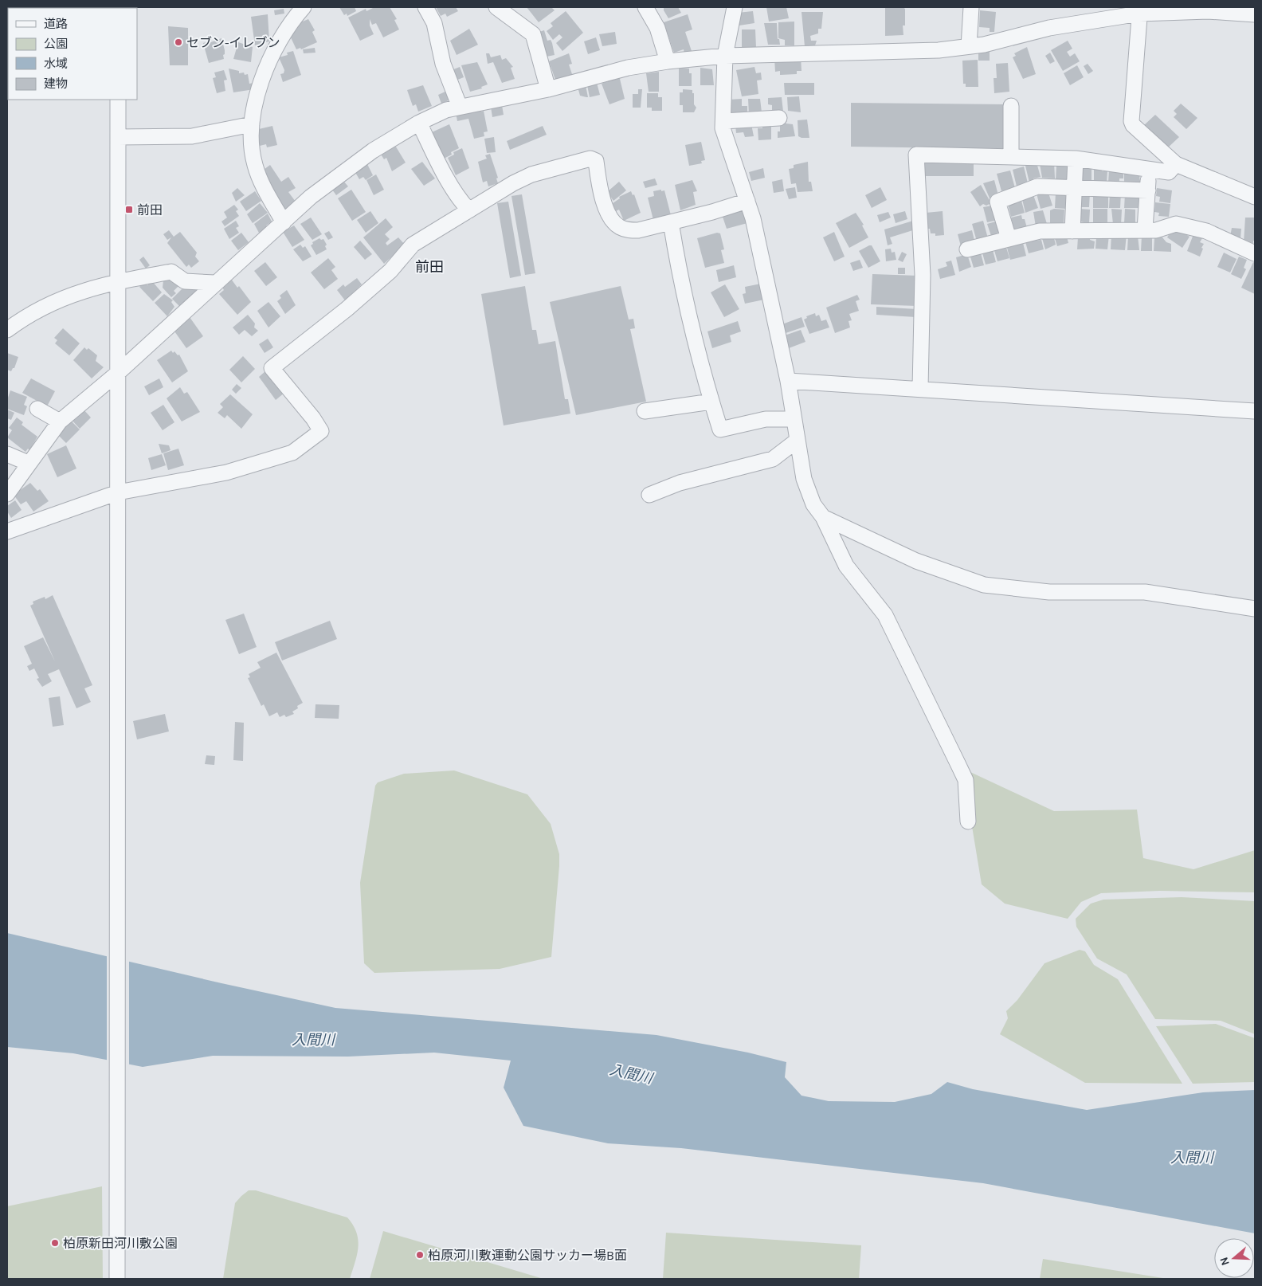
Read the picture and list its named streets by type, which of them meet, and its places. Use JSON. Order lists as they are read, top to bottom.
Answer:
{
  "districts": ["前田"],
  "water": ["入間川"],
  "places": {
    "other": ["セブン-イレブン", "柏原新田河川敷公園", "柏原河川敷運動公園サッカー場B面"],
    "transit": ["前田"]
  },
  "legend": [
    "道路",
    "公園",
    "水域",
    "建物"
  ],
  "north": "left"
}
